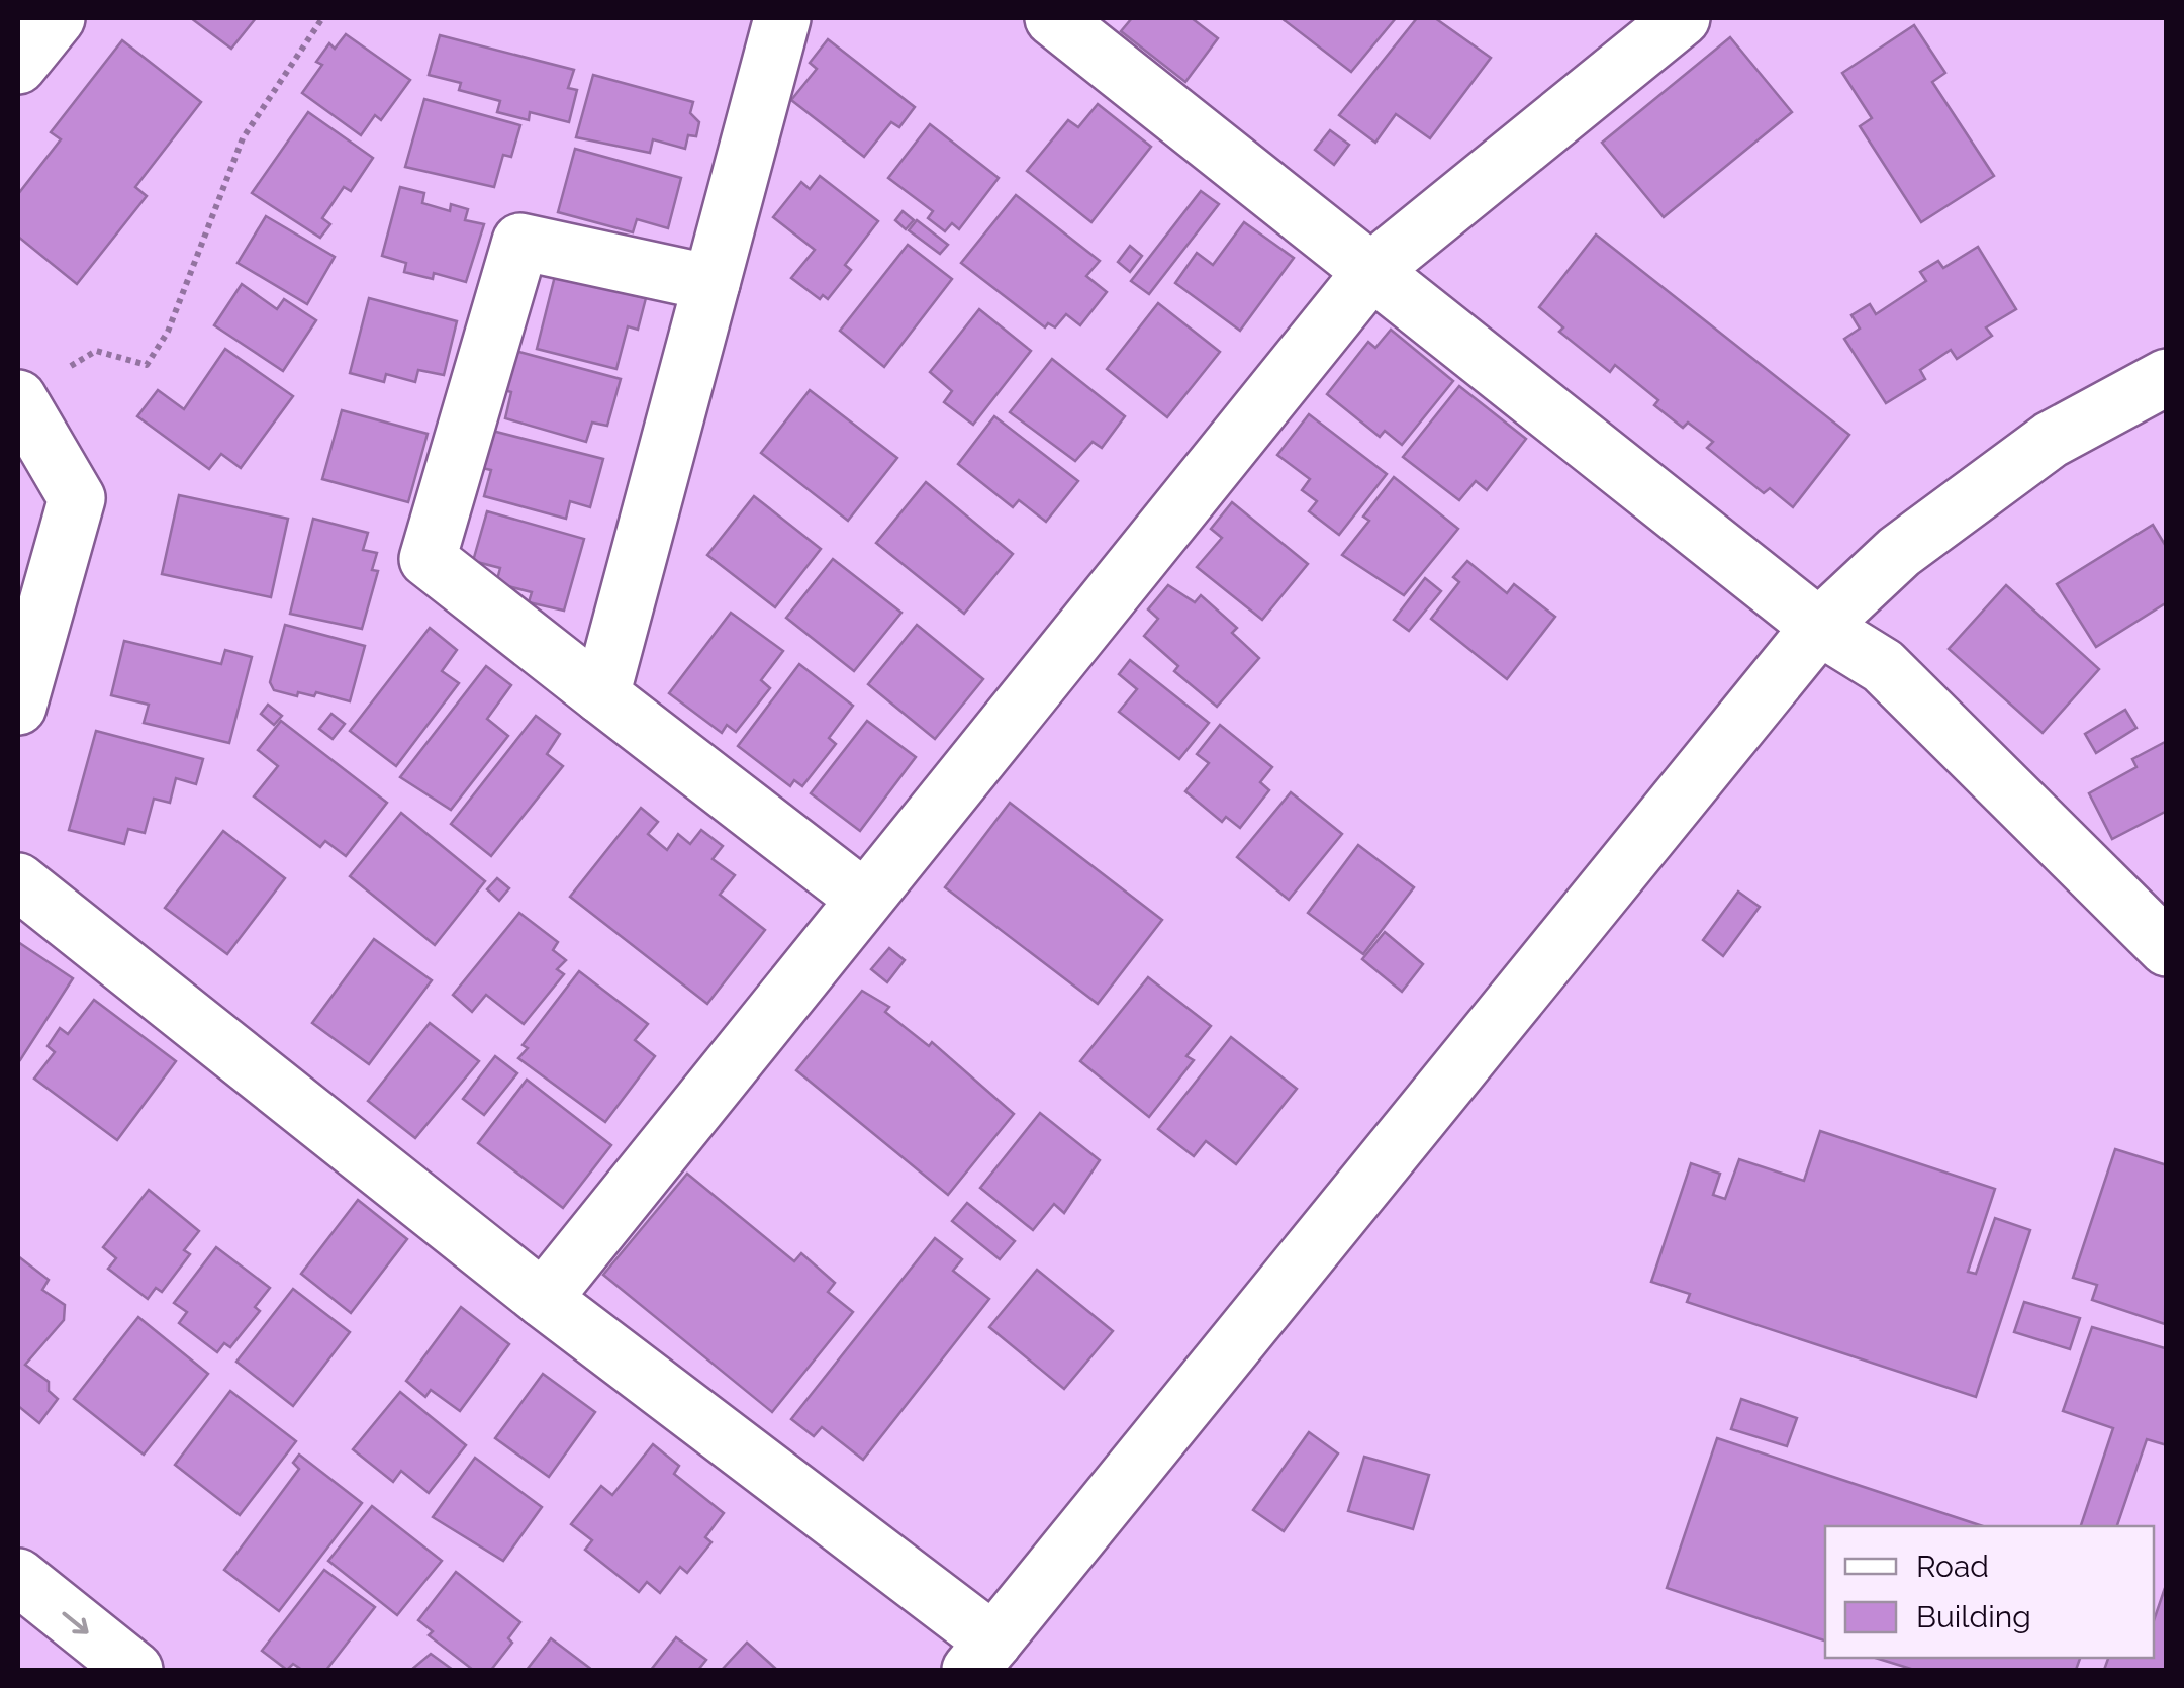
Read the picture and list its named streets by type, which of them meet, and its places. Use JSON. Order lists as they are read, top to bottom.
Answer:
{
  "legend": ["Road", "Building"]
}
